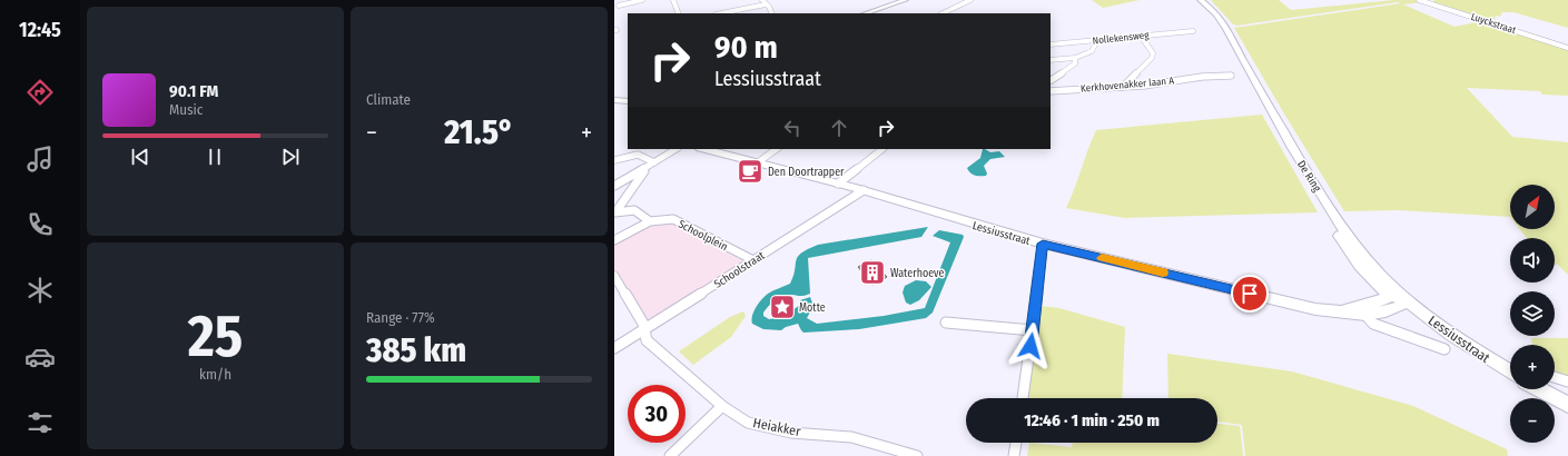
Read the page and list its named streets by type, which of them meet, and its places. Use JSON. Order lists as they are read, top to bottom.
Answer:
{
  "streets": {
    "main road": ["De Ring", "Lessiusstraat"],
    "street": [
      "Luyckstraat",
      "Nollekensweg",
      "Kerkhovenakker laan A",
      "Schoolplein",
      "Schoolstraat",
      "Heiakker"
    ]
  },
  "crossings": [
    ["De Ring", "Lessiusstraat"],
    ["Lessiusstraat", "Schoolstraat"],
    ["Schoolplein", "Schoolstraat"],
    ["Schoolstraat", "Heiakker"]
  ],
  "places": {
    "cafe": ["Den Doortrapper"],
    "building": ["Waterhoeve"],
    "place": ["Motte"]
  },
  "north": "top right",
  "page": {
    "tabs": "12:45",
    "tile": [
      "Climate",
      ["25", "km/h"],
      ["Range · 77%", "385 km"]
    ],
    "turn": ["90 m", "Lessiusstraat"],
    "song": ["90.1 FM", "Music"],
    "heat": ["−", "21.5°", "+"],
    "map_buttons": ["+", "−"],
    "limit": "30",
    "trip": "12:46 · 1 min · 250 m"
  }
}
